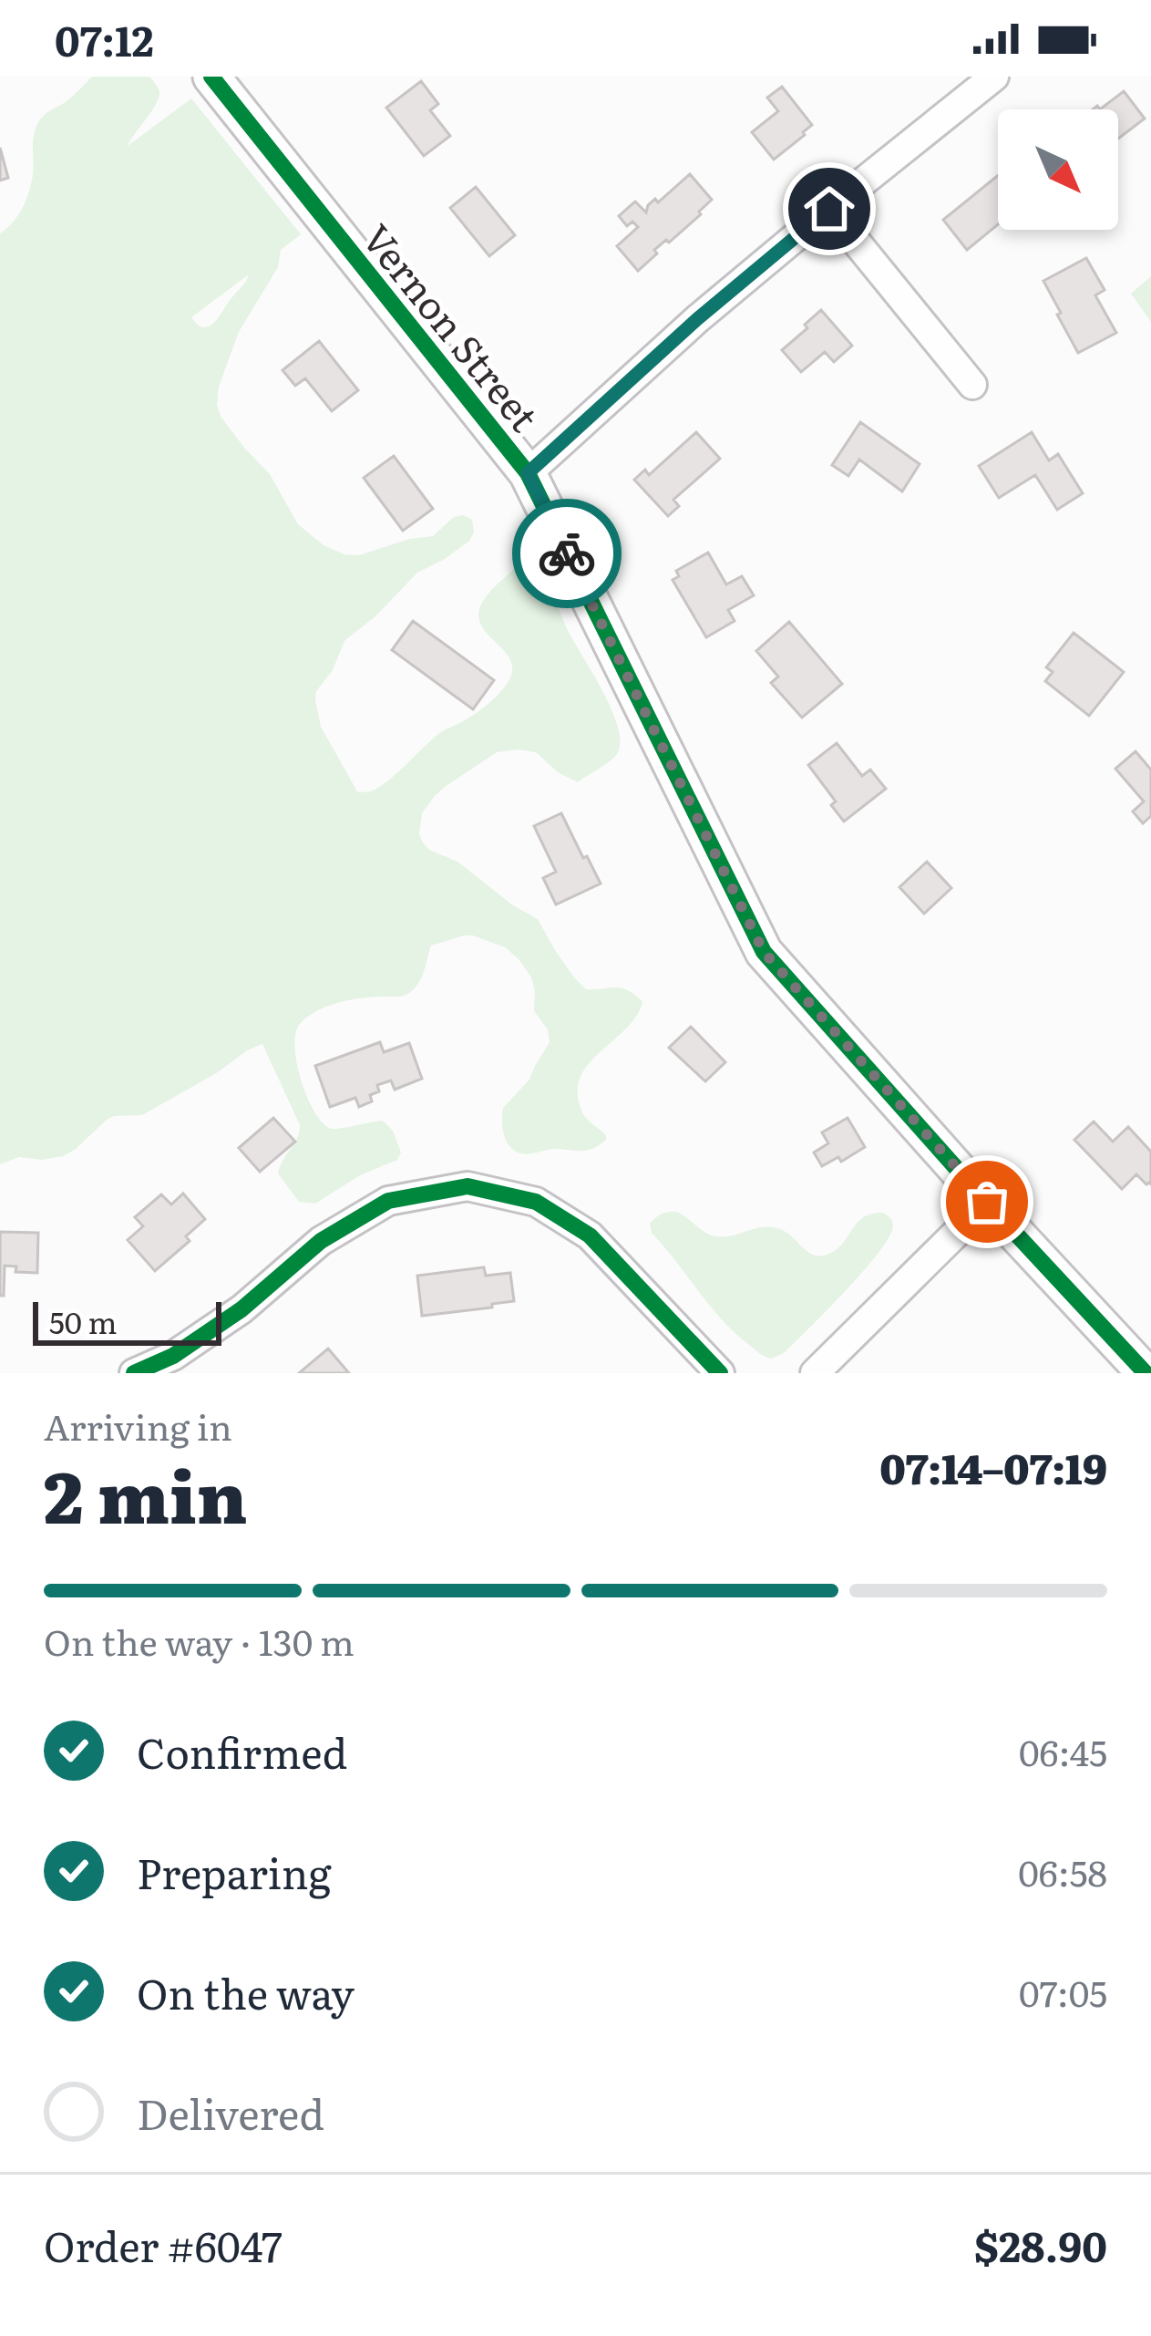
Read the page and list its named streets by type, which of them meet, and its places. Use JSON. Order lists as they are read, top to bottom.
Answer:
{
  "streets": {
    "street": ["Vernon Street"]
  },
  "scale_bar": "50 m",
  "north": "bottom right",
  "page": {
    "status": "07:12",
    "scale": "50 m",
    "heading": ["2 min", "Arriving in", "07:14–07:19"],
    "panel": ["Order #6047", "$28.90"],
    "bar": "On the way · 130 m",
    "list": [
      ["Confirmed", "06:45"],
      ["Preparing", "06:58"],
      ["On the way", "07:05"],
      "Delivered"
    ]
  }
}
